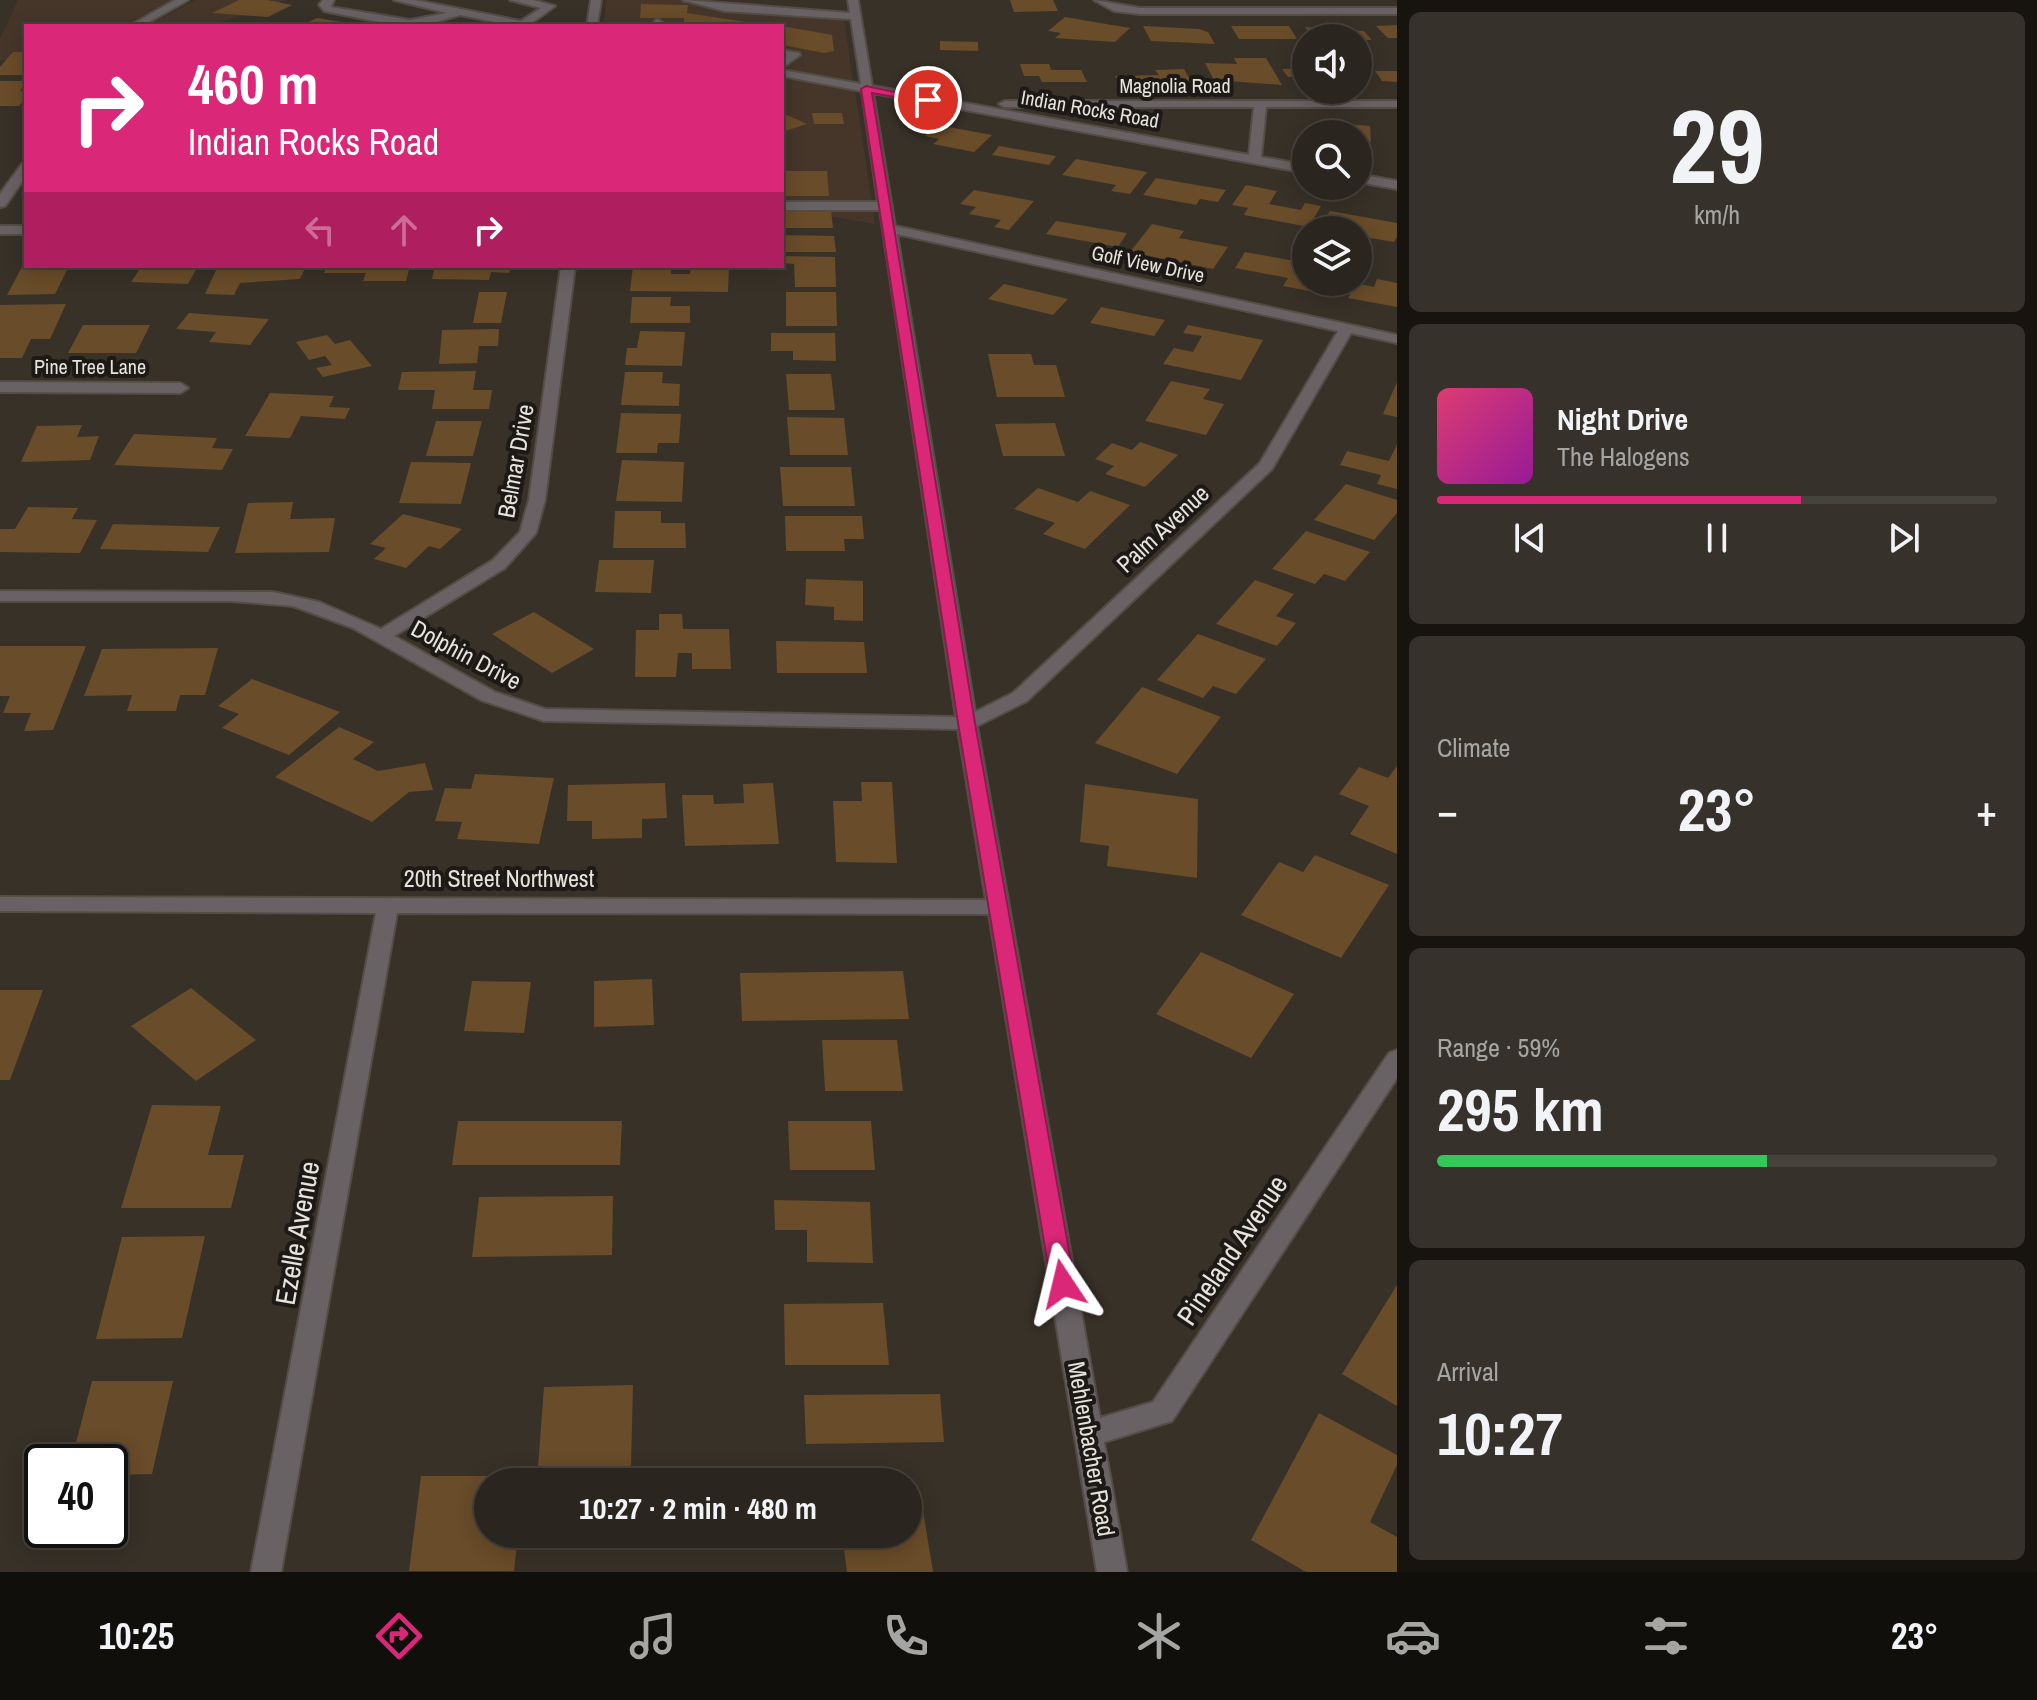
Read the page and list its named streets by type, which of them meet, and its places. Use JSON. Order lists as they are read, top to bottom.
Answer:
{
  "streets": {
    "street": [
      "Magnolia Road",
      "Indian Rocks Road",
      "Golf View Drive",
      "Pine Tree Lane",
      "Belmar Drive",
      "Palm Avenue",
      "Dolphin Drive",
      "20th Street Northwest",
      "Ezelle Avenue",
      "Pineland Avenue",
      "Mehlenbacher Road"
    ]
  },
  "crossings": [
    ["Magnolia Road", "Indian Rocks Road"],
    ["Indian Rocks Road", "Mehlenbacher Road"],
    ["Golf View Drive", "Palm Avenue"],
    ["Golf View Drive", "Mehlenbacher Road"],
    ["Belmar Drive", "Dolphin Drive"],
    ["Palm Avenue", "Dolphin Drive"],
    ["Palm Avenue", "Mehlenbacher Road"],
    ["Dolphin Drive", "Mehlenbacher Road"],
    ["20th Street Northwest", "Ezelle Avenue"],
    ["20th Street Northwest", "Mehlenbacher Road"],
    ["Pineland Avenue", "Mehlenbacher Road"]
  ],
  "page": {
    "tile": [
      ["29", "km/h"],
      "Climate",
      ["Range · 59%", "295 km"],
      ["Arrival", "10:27"]
    ],
    "turn": ["460 m", "Indian Rocks Road"],
    "song": ["Night Drive", "The Halogens"],
    "heat": ["−", "23°", "+"],
    "limit": "40",
    "trip": "10:27 · 2 min · 480 m",
    "tabs": ["10:25", "23°"]
  }
}
